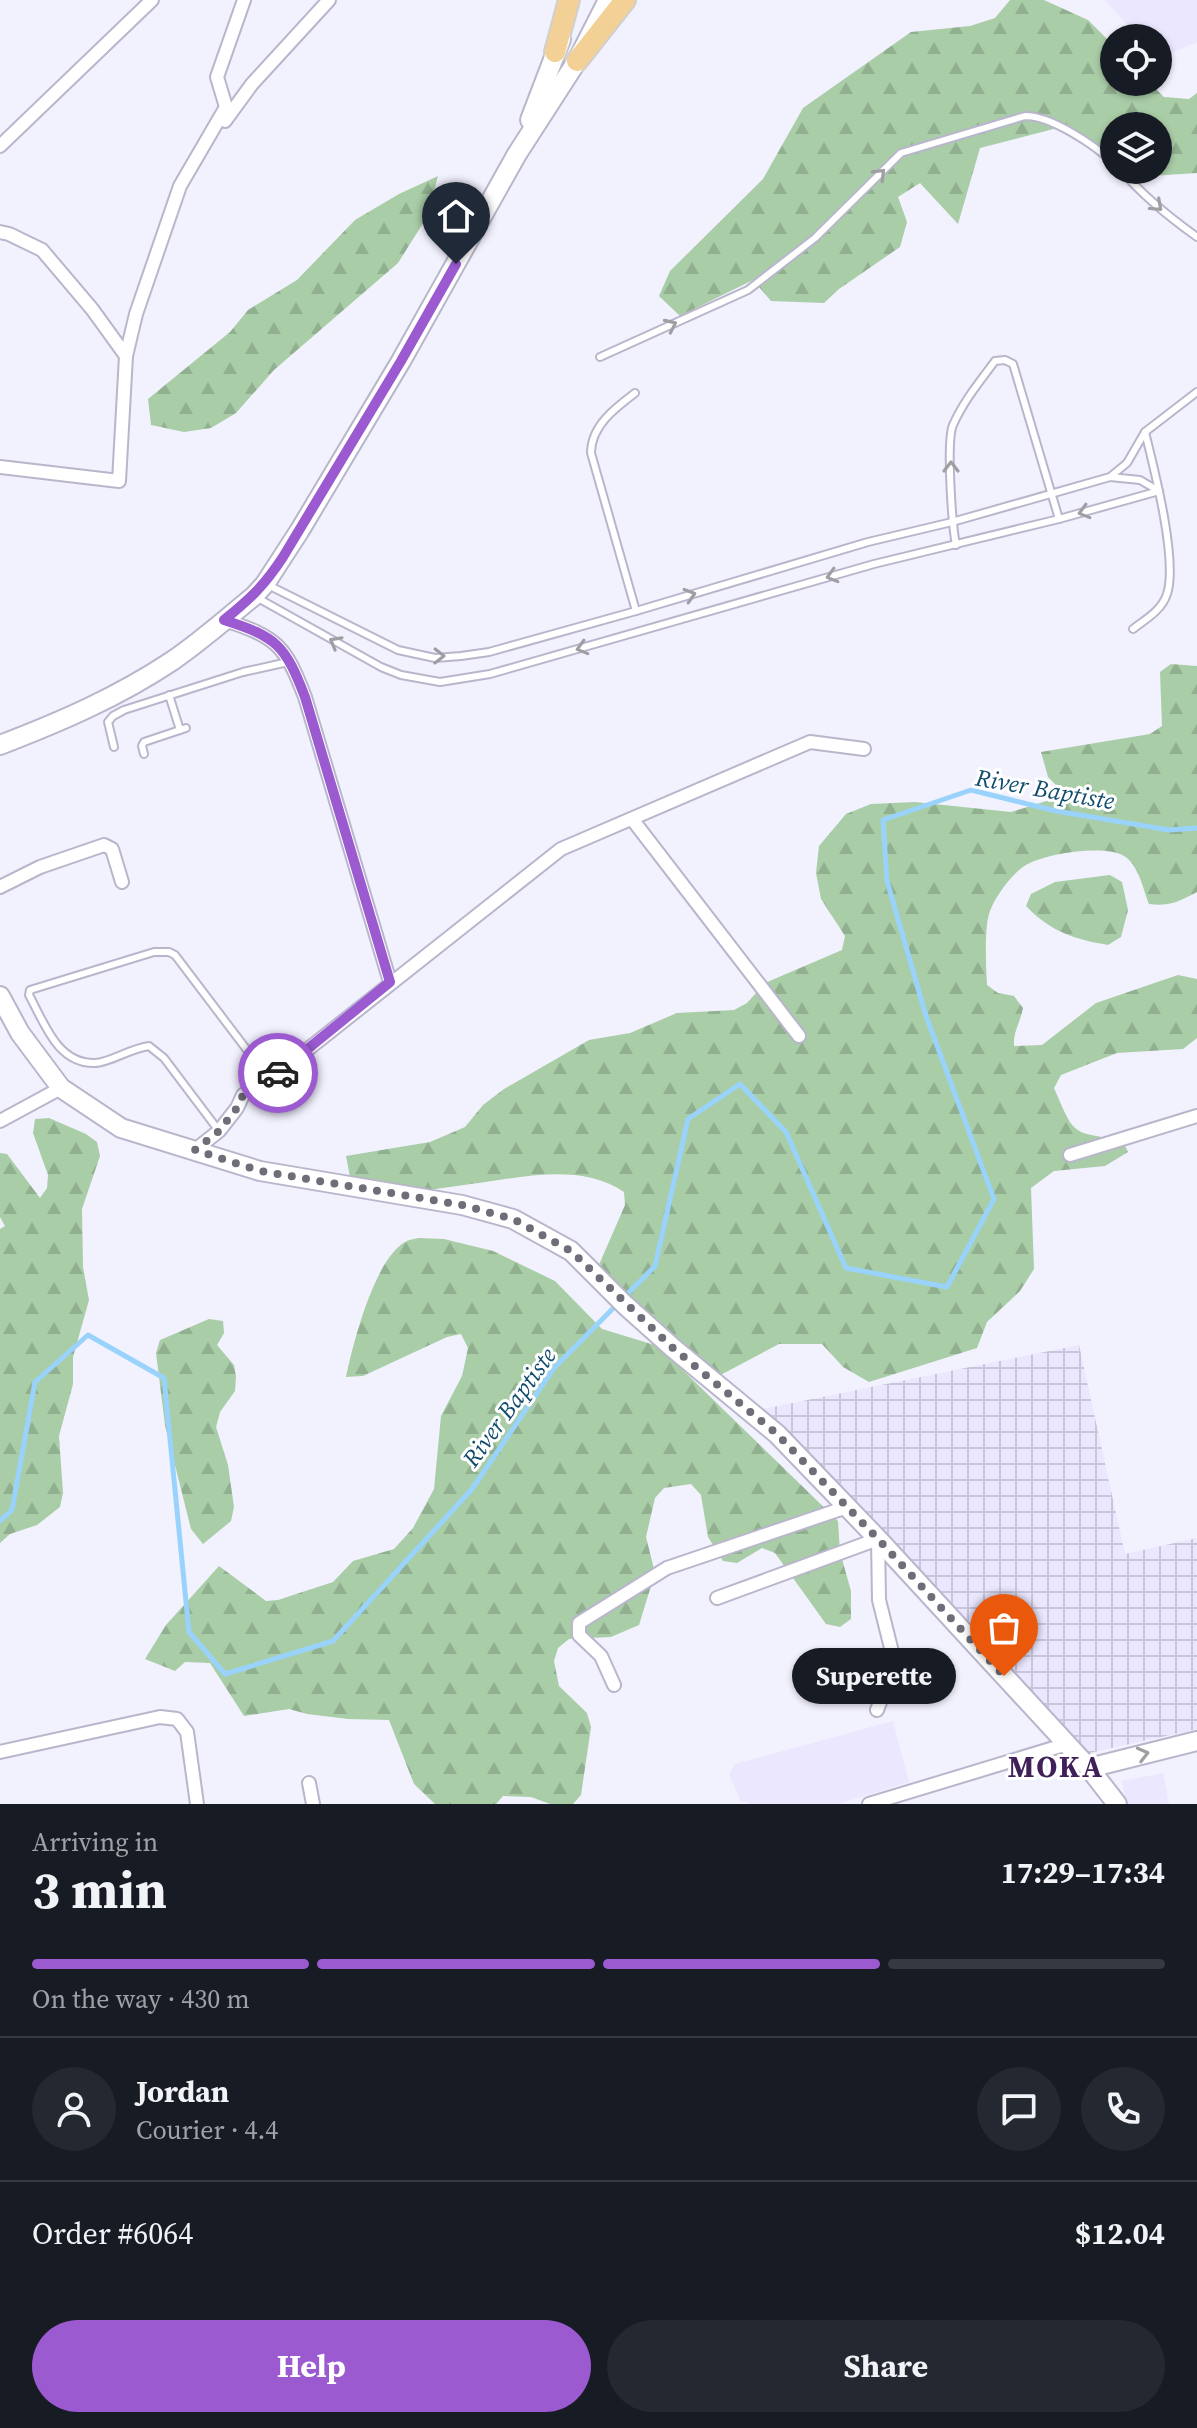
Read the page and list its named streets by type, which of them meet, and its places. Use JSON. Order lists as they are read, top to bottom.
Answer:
{
  "districts": ["MOKA"],
  "water": ["River Baptiste"],
  "places": ["Superette"],
  "page": {
    "bubble": "Superette",
    "heading": ["3 min", "Arriving in", "17:29–17:34"],
    "panel": [
      "Jordan",
      "Courier · 4.4",
      "Order #6064",
      "$12.04"
    ],
    "bar": "On the way · 430 m",
    "buttons": ["Help", "Share"]
  }
}
